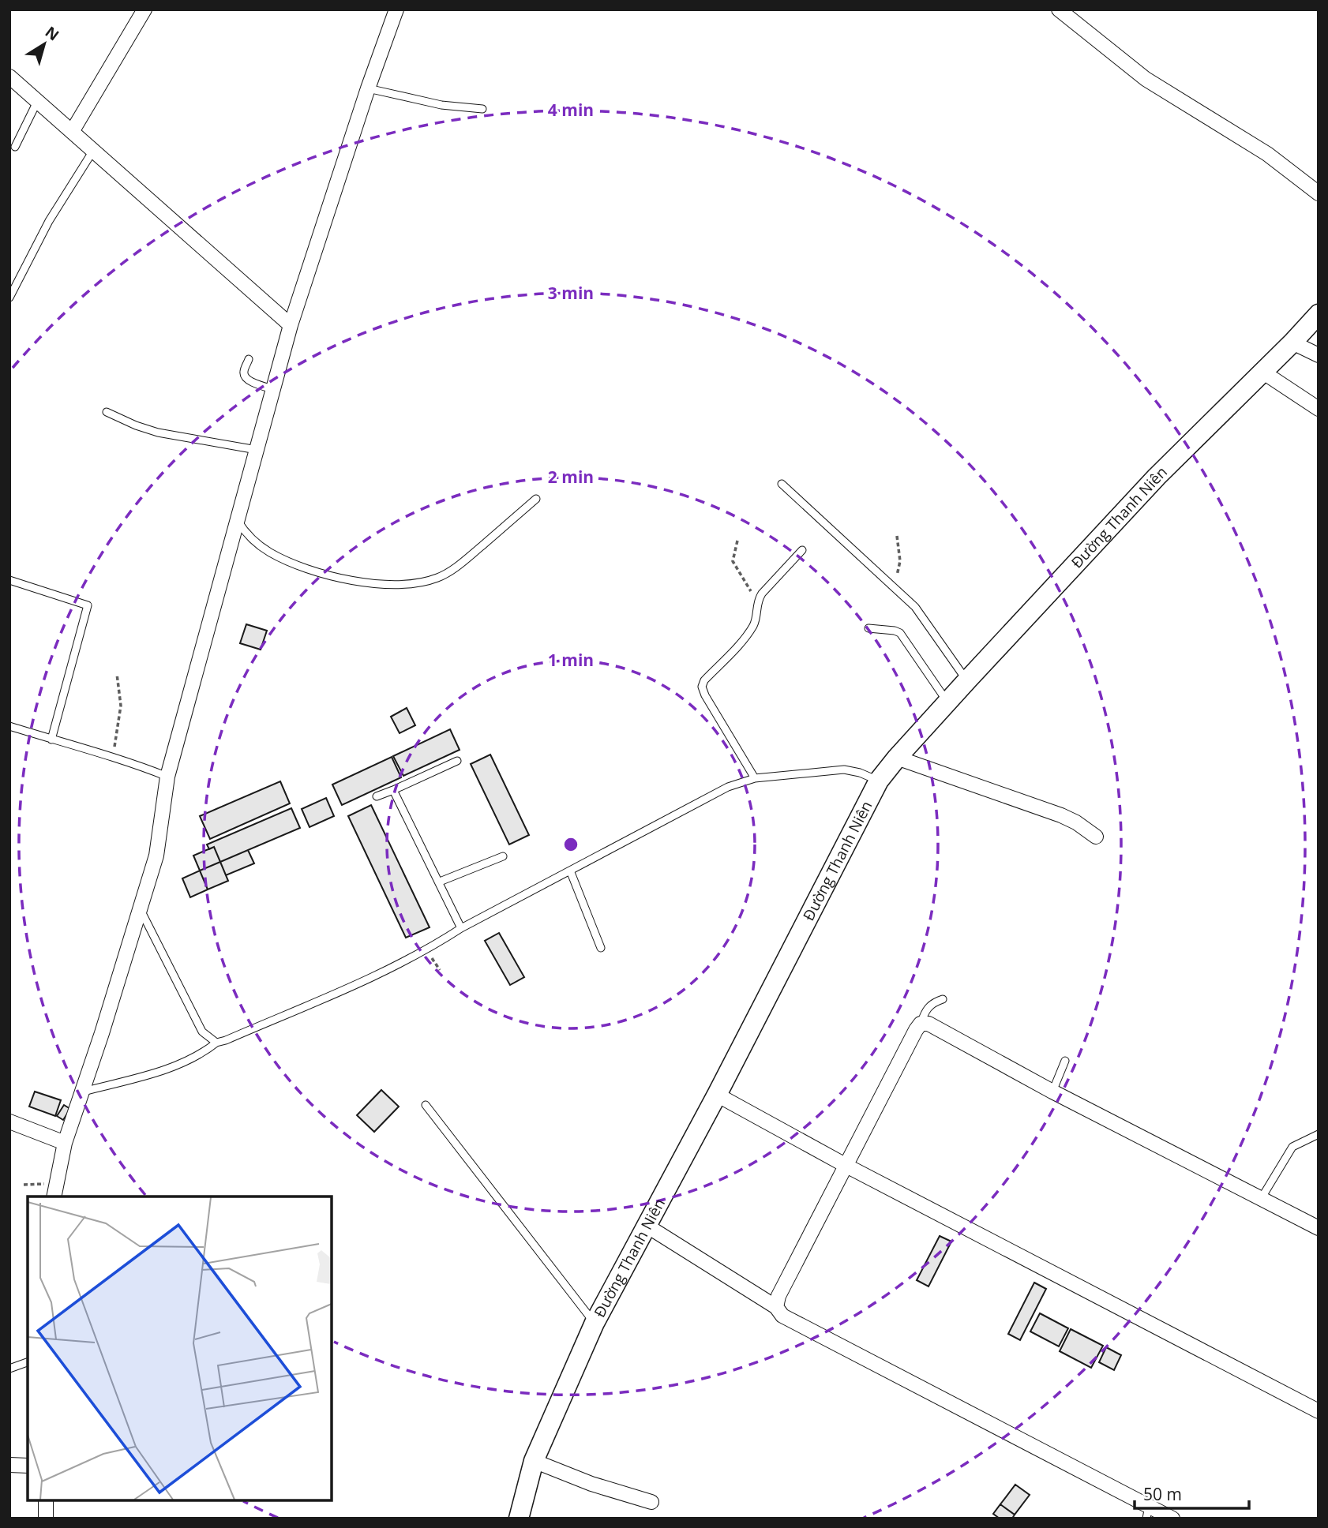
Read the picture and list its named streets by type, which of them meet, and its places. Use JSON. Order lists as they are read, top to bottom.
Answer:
{
  "streets": {
    "main road": ["Đường Thanh Niên"]
  },
  "scale_bar": "50 m",
  "north": "top right",
  "rings": [
    "4 min",
    "3 min",
    "2 min",
    "1 min"
  ]
}
